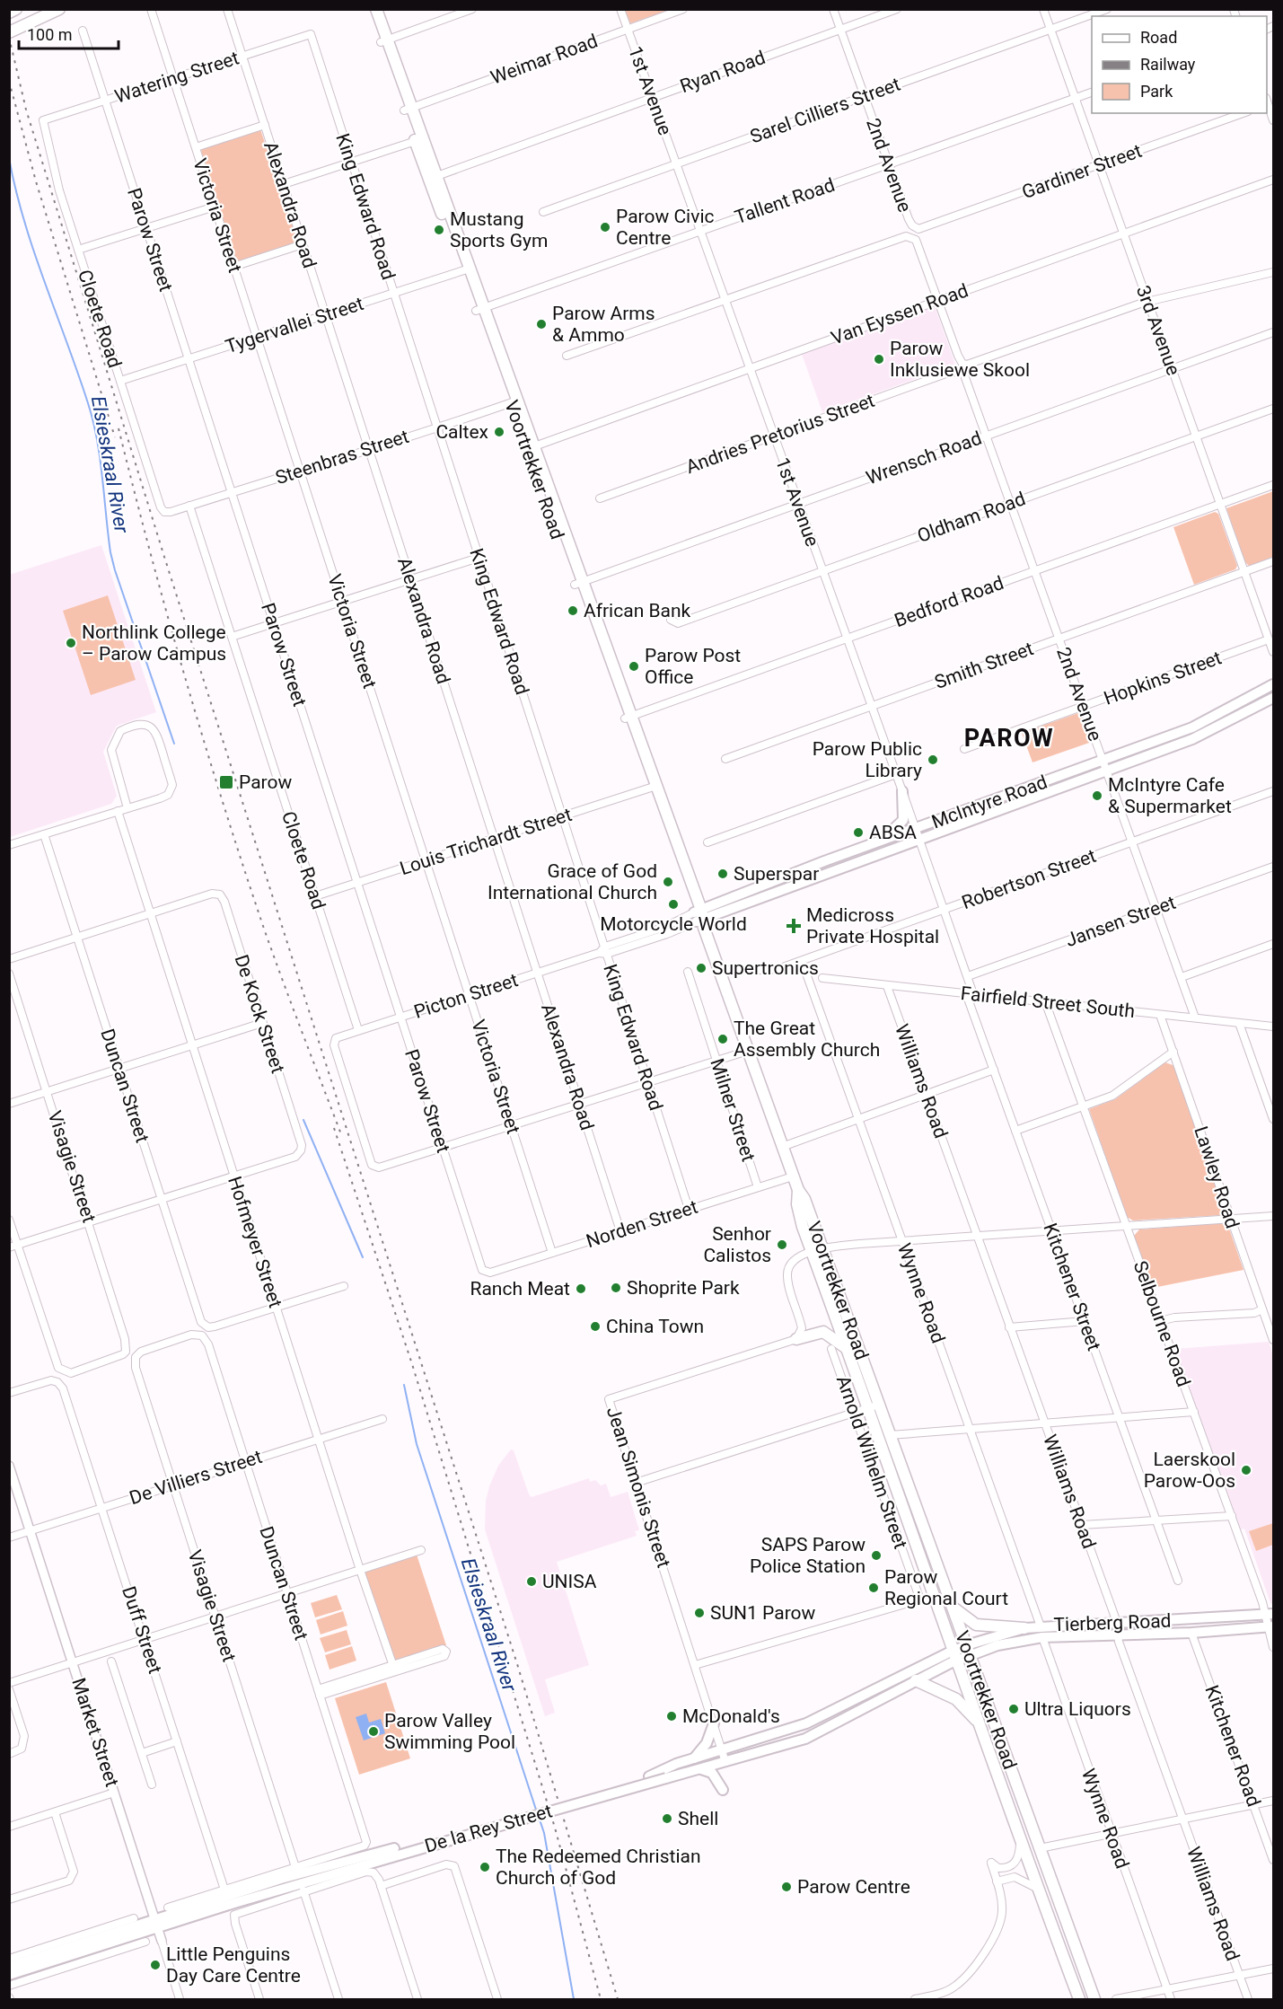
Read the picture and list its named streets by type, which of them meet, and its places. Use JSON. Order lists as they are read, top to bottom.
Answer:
{
  "streets": {
    "main road": [
      "Voortrekker Road",
      "McIntyre Road",
      "Tierberg Road",
      "De la Rey Street"
    ],
    "street": [
      "Weimar Road",
      "Ryan Road",
      "Watering Street",
      "1st Avenue",
      "Sarel Cilliers Street",
      "2nd Avenue",
      "Gardiner Street",
      "Tallent Road",
      "Alexandra Road",
      "King Edward Road",
      "Victoria Street",
      "Parow Street",
      "Van Eyssen Road",
      "Cloete Road",
      "Tygervallei Street",
      "3rd Avenue",
      "Andries Pretorius Street",
      "Steenbras Street",
      "Wrensch Road",
      "Oldham Road",
      "Bedford Road",
      "Smith Street",
      "Hopkins Street",
      "Louis Trichardt Street",
      "Robertson Street",
      "Jansen Street",
      "Picton Street",
      "Fairfield Street South",
      "De Kock Street",
      "Williams Road",
      "Duncan Street",
      "Milner Street",
      "Visagie Street",
      "Lawley Road",
      "Norden Street",
      "Hofmeyer Street",
      "Kitchener Street",
      "Wynne Road",
      "Selbourne Road",
      "Arnold Wilhelm Street",
      "De Villiers Street",
      "Jean Simonis Street",
      "Duff Street",
      "Market Street",
      "Kitchener Road"
    ]
  },
  "crossings": [
    ["Weimar Road", "1st Avenue"],
    ["Weimar Road", "Voortrekker Road"],
    ["Ryan Road", "1st Avenue"],
    ["Ryan Road", "2nd Avenue"],
    ["Ryan Road", "Voortrekker Road"],
    ["Watering Street", "Alexandra Road"],
    ["Watering Street", "King Edward Road"],
    ["Watering Street", "Victoria Street"],
    ["Watering Street", "Parow Street"],
    ["Watering Street", "Cloete Road"],
    ["1st Avenue", "Sarel Cilliers Street"],
    ["1st Avenue", "2nd Avenue"],
    ["1st Avenue", "Tallent Road"],
    ["1st Avenue", "Van Eyssen Road"],
    ["1st Avenue", "Andries Pretorius Street"],
    ["1st Avenue", "Wrensch Road"],
    ["1st Avenue", "Oldham Road"],
    ["1st Avenue", "Bedford Road"],
    ["1st Avenue", "Smith Street"],
    ["1st Avenue", "McIntyre Road"],
    ["1st Avenue", "Robertson Street"],
    ["1st Avenue", "Jansen Street"],
    ["1st Avenue", "Fairfield Street South"],
    ["1st Avenue", "Kitchener Street"],
    ["Sarel Cilliers Street", "2nd Avenue"],
    ["Sarel Cilliers Street", "3rd Avenue"],
    ["2nd Avenue", "Gardiner Street"],
    ["2nd Avenue", "Tallent Road"],
    ["2nd Avenue", "Van Eyssen Road"],
    ["2nd Avenue", "3rd Avenue"],
    ["2nd Avenue", "Andries Pretorius Street"],
    ["2nd Avenue", "Wrensch Road"],
    ["2nd Avenue", "Oldham Road"],
    ["2nd Avenue", "Bedford Road"],
    ["2nd Avenue", "Smith Street"],
    ["2nd Avenue", "Hopkins Street"],
    ["2nd Avenue", "McIntyre Road"],
    ["2nd Avenue", "Robertson Street"],
    ["2nd Avenue", "Jansen Street"],
    ["2nd Avenue", "Fairfield Street South"],
    ["Gardiner Street", "3rd Avenue"],
    ["Tallent Road", "3rd Avenue"],
    ["Tallent Road", "Voortrekker Road"],
    ["Alexandra Road", "Tygervallei Street"],
    ["Alexandra Road", "Steenbras Street"],
    ["Alexandra Road", "Louis Trichardt Street"],
    ["Alexandra Road", "Picton Street"],
    ["Alexandra Road", "Norden Street"],
    ["King Edward Road", "Tygervallei Street"],
    ["King Edward Road", "Steenbras Street"],
    ["King Edward Road", "Louis Trichardt Street"],
    ["King Edward Road", "Picton Street"],
    ["King Edward Road", "Norden Street"],
    ["Victoria Street", "Tygervallei Street"],
    ["Victoria Street", "Steenbras Street"],
    ["Victoria Street", "Louis Trichardt Street"],
    ["Victoria Street", "Picton Street"],
    ["Victoria Street", "Norden Street"],
    ["Parow Street", "Tygervallei Street"],
    ["Parow Street", "Steenbras Street"],
    ["Parow Street", "Louis Trichardt Street"],
    ["Parow Street", "Picton Street"],
    ["Parow Street", "Norden Street"],
    ["Van Eyssen Road", "3rd Avenue"],
    ["Van Eyssen Road", "Voortrekker Road"],
    ["Cloete Road", "Tygervallei Street"],
    ["Cloete Road", "Steenbras Street"],
    ["Cloete Road", "Louis Trichardt Street"],
    ["Cloete Road", "Picton Street"],
    ["Tygervallei Street", "Voortrekker Road"],
    ["3rd Avenue", "Wrensch Road"],
    ["3rd Avenue", "Oldham Road"],
    ["3rd Avenue", "Bedford Road"],
    ["3rd Avenue", "Smith Street"],
    ["3rd Avenue", "Hopkins Street"],
    ["Steenbras Street", "Voortrekker Road"],
    ["Wrensch Road", "Voortrekker Road"],
    ["Voortrekker Road", "Bedford Road"],
    ["Voortrekker Road", "McIntyre Road"],
    ["Voortrekker Road", "Louis Trichardt Street"],
    ["Voortrekker Road", "Robertson Street"],
    ["Voortrekker Road", "Picton Street"],
    ["Voortrekker Road", "Norden Street"],
    ["Voortrekker Road", "Tierberg Road"],
    ["Voortrekker Road", "De la Rey Street"],
    ["McIntyre Road", "Picton Street"],
    ["Robertson Street", "Wynne Road"],
    ["Fairfield Street South", "Williams Road"],
    ["Fairfield Street South", "Lawley Road"],
    ["Fairfield Street South", "Kitchener Street"],
    ["Fairfield Street South", "Selbourne Road"],
    ["De Kock Street", "Hofmeyer Street"],
    ["Williams Road", "Tierberg Road"],
    ["Duncan Street", "Visagie Street"],
    ["Duncan Street", "Hofmeyer Street"],
    ["Duncan Street", "De Villiers Street"],
    ["Milner Street", "Norden Street"],
    ["Visagie Street", "De Villiers Street"],
    ["Hofmeyer Street", "De Villiers Street"],
    ["Wynne Road", "Tierberg Road"],
    ["Selbourne Road", "Tierberg Road"],
    ["Arnold Wilhelm Street", "Jean Simonis Street"],
    ["De Villiers Street", "Duff Street"],
    ["De Villiers Street", "Market Street"],
    ["Jean Simonis Street", "De la Rey Street"],
    ["Tierberg Road", "Kitchener Road"],
    ["Tierberg Road", "De la Rey Street"],
    ["Market Street", "De la Rey Street"]
  ],
  "districts": ["PAROW"],
  "water": ["Elsieskraal River"],
  "places": {
    "other": [
      "Parow Civic Centre",
      "Mustang Sports Gym",
      "Parow Arms & Ammo",
      "Parow Inklusiewe Skool",
      "Caltex",
      "African Bank",
      "Northlink College – Parow Campus",
      "Parow Post Office",
      "Parow Public Library",
      "McIntyre Cafe & Supermarket",
      "ABSA",
      "Superspar",
      "Grace of God International Church",
      "Motorcycle World",
      "Supertronics",
      "The Great Assembly Church",
      "Senhor Calistos",
      "Shoprite Park",
      "Ranch Meat",
      "China Town",
      "Laerskool Parow-Oos",
      "SAPS Parow Police Station",
      "UNISA",
      "Parow Regional Court",
      "SUN1 Parow",
      "Ultra Liquors",
      "McDonald's",
      "Parow Valley Swimming Pool",
      "Shell",
      "The Redeemed Christian Church of God",
      "Parow Centre",
      "Little Penguins Day Care Centre"
    ],
    "transit": ["Parow"],
    "health": ["Medicross Private Hospital"]
  },
  "legend": ["Road", "Railway", "Park"],
  "scale_bar": "100 m"
}
